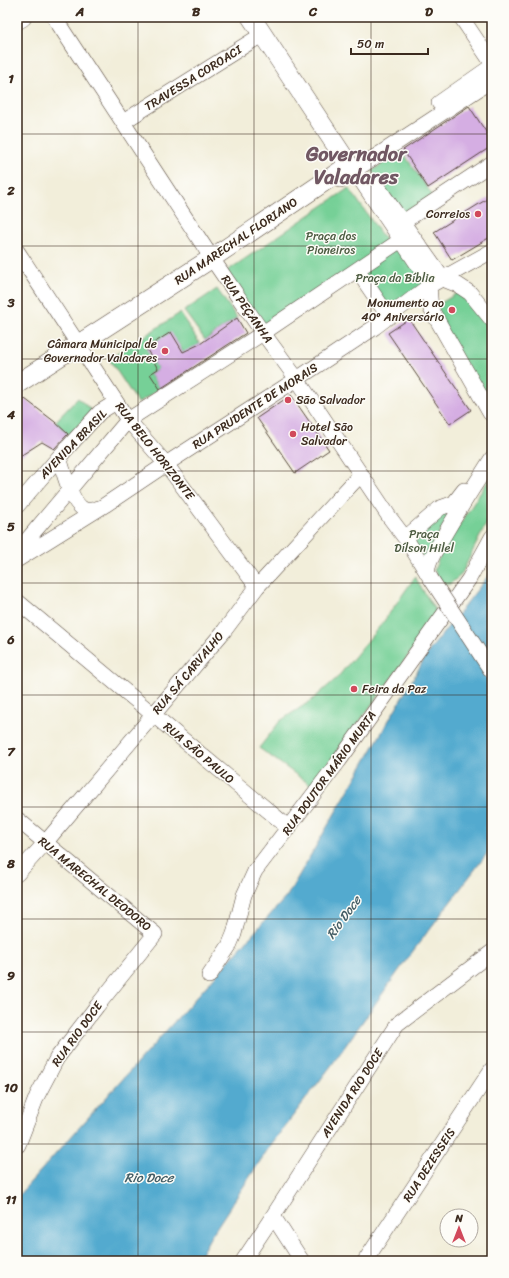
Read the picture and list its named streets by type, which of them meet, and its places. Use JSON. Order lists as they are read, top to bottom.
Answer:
{
  "streets": {
    "main road": ["RUA MARECHAL FLORIANO"],
    "street": [
      "TRAVESSA COROACI",
      "RUA PEÇANHA",
      "RUA PRUDENTE DE MORAIS",
      "AVENIDA BRASIL",
      "RUA BELO HORIZONTE",
      "RUA SÁ CARVALHO",
      "RUA SÃO PAULO",
      "RUA DOUTOR MÁRIO MURTA",
      "RUA MARECHAL DEODORO",
      "RUA RIO DOCE",
      "AVENIDA RIO DOCE",
      "RUA DEZESSEIS"
    ]
  },
  "crossings": [
    ["TRAVESSA COROACI", "RUA PEÇANHA"],
    ["RUA MARECHAL FLORIANO", "RUA PEÇANHA"],
    ["RUA MARECHAL FLORIANO", "RUA BELO HORIZONTE"],
    ["RUA PEÇANHA", "RUA PRUDENTE DE MORAIS"],
    ["RUA PEÇANHA", "RUA SÁ CARVALHO"],
    ["RUA PRUDENTE DE MORAIS", "RUA BELO HORIZONTE"],
    ["AVENIDA BRASIL", "RUA BELO HORIZONTE"],
    ["RUA BELO HORIZONTE", "RUA SÁ CARVALHO"],
    ["RUA SÁ CARVALHO", "RUA SÃO PAULO"],
    ["RUA SÁ CARVALHO", "RUA MARECHAL DEODORO"],
    ["RUA SÃO PAULO", "RUA DOUTOR MÁRIO MURTA"],
    ["RUA MARECHAL DEODORO", "RUA RIO DOCE"]
  ],
  "districts": ["Governador Valadares"],
  "water": ["Rio Doce"],
  "parks": ["Praça dos Pioneiros", "Praça da Bíblia", "Praça Dílson Hilel"],
  "places": [
    "Correios",
    "Monumento ao 40º Aniversário",
    "Câmara Municipal de Governador Valadares",
    "São Salvador",
    "Hotel São Salvador",
    "Feira da Paz"
  ],
  "scale_bar": "50 m",
  "north": "top",
  "grid": {
    "columns": [
      "A",
      "B",
      "C",
      "D"
    ],
    "rows": [
      "1",
      "2",
      "3",
      "4",
      "5",
      "6",
      "7",
      "8",
      "9",
      "10",
      "11"
    ]
  }
}
